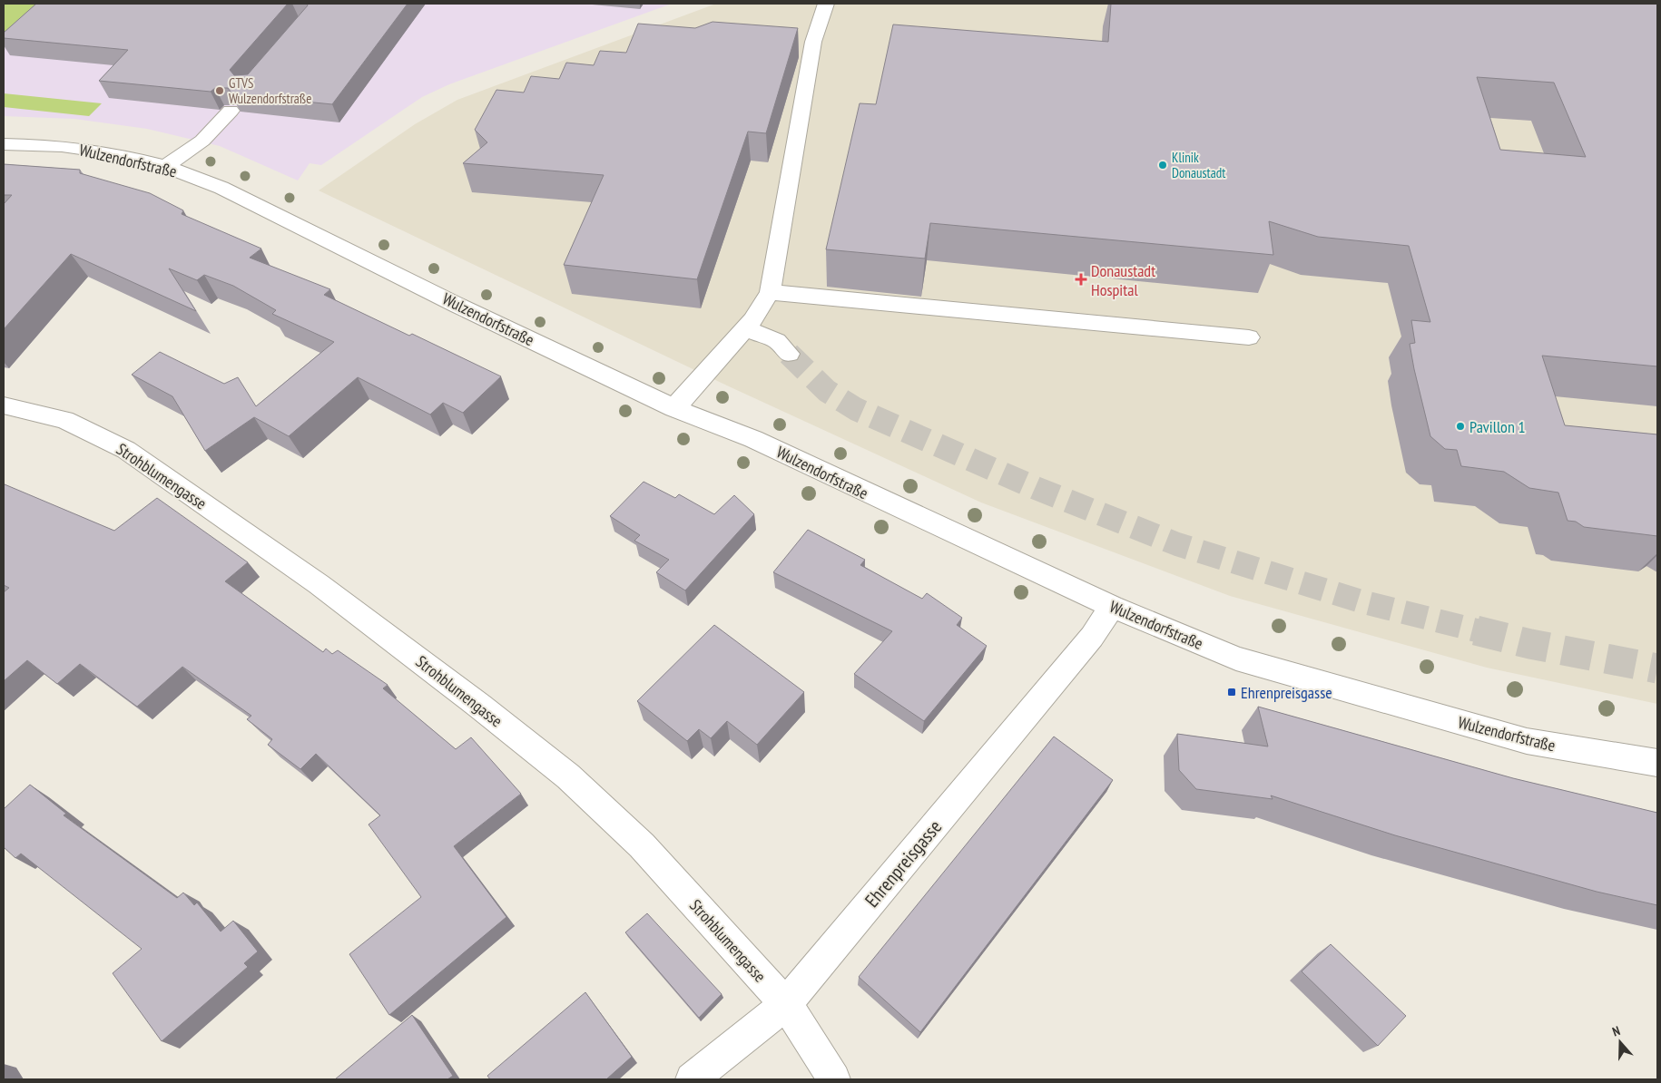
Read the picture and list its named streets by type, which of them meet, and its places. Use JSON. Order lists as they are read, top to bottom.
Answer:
{
  "streets": {
    "street": ["Wulzendorfstraße", "Strohblumengasse", "Ehrenpreisgasse"]
  },
  "crossings": [
    ["Wulzendorfstraße", "Ehrenpreisgasse"],
    ["Strohblumengasse", "Ehrenpreisgasse"]
  ],
  "places": {
    "other": ["GTVS Wulzendorfstraße", "Klinik Donaustadt", "Pavillon 1"],
    "health": ["Donaustadt Hospital"],
    "transit": ["Ehrenpreisgasse"]
  },
  "north": "top"
}
